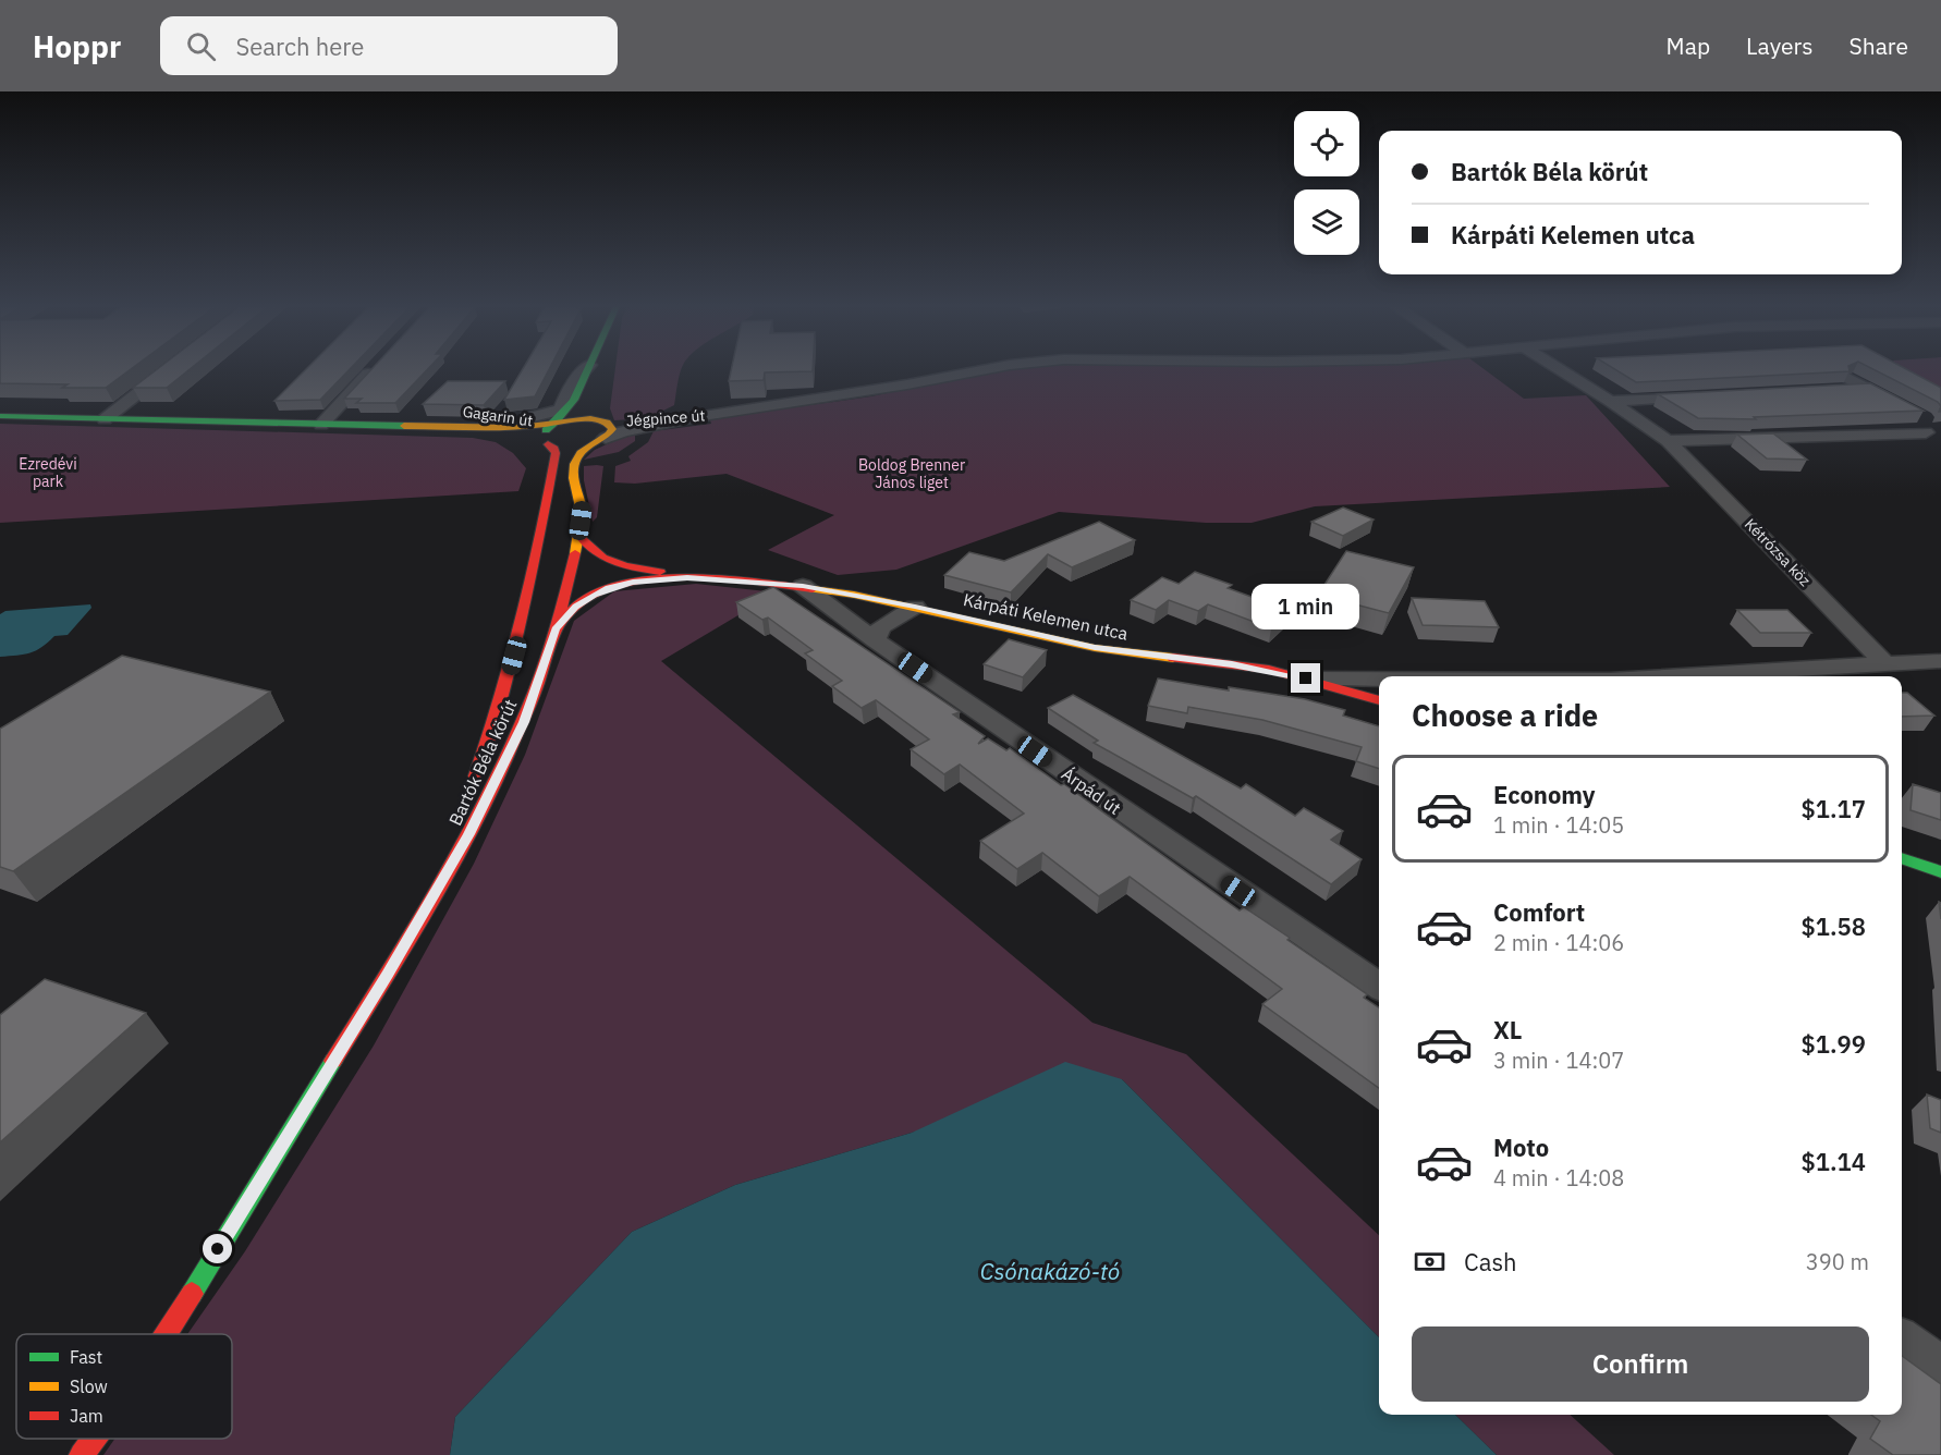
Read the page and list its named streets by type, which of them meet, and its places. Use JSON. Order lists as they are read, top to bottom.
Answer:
{
  "streets": {
    "street": [
      "Gagarin út",
      "Jégpince út",
      "Kétrózsa köz",
      "Kárpáti Kelemen utca",
      "Bartók Béla körút",
      "Árpád út"
    ]
  },
  "crossings": [
    ["Gagarin út", "Jégpince út"],
    ["Gagarin út", "Bartók Béla körút"],
    ["Jégpince út", "Bartók Béla körút"],
    ["Kárpáti Kelemen utca", "Bartók Béla körút"],
    ["Kárpáti Kelemen utca", "Árpád út"]
  ],
  "water": ["Csónakázó-tó"],
  "parks": ["Ezredévi park", "Boldog Brenner János liget"],
  "legend": ["Fast", "Slow", "Jam"],
  "page": {
    "header": "Hoppr",
    "search": "Search here",
    "nav": ["Map", "Layers", "Share"],
    "banner": ["Bartók Béla körút", "Kárpáti Kelemen utca"],
    "bubble": "1 min",
    "heading": "Choose a ride",
    "list": [
      {
        "name": "Economy",
        "note": "1 min · 14:05",
        "value": "$1.17"
      },
      {
        "name": "Comfort",
        "note": "2 min · 14:06",
        "value": "$1.58"
      },
      {
        "name": "XL",
        "note": "3 min · 14:07",
        "value": "$1.99"
      },
      {
        "name": "Moto",
        "note": "4 min · 14:08",
        "value": "$1.14"
      }
    ],
    "pay": ["Cash", "390 m"],
    "buttons": "Confirm"
  }
}
